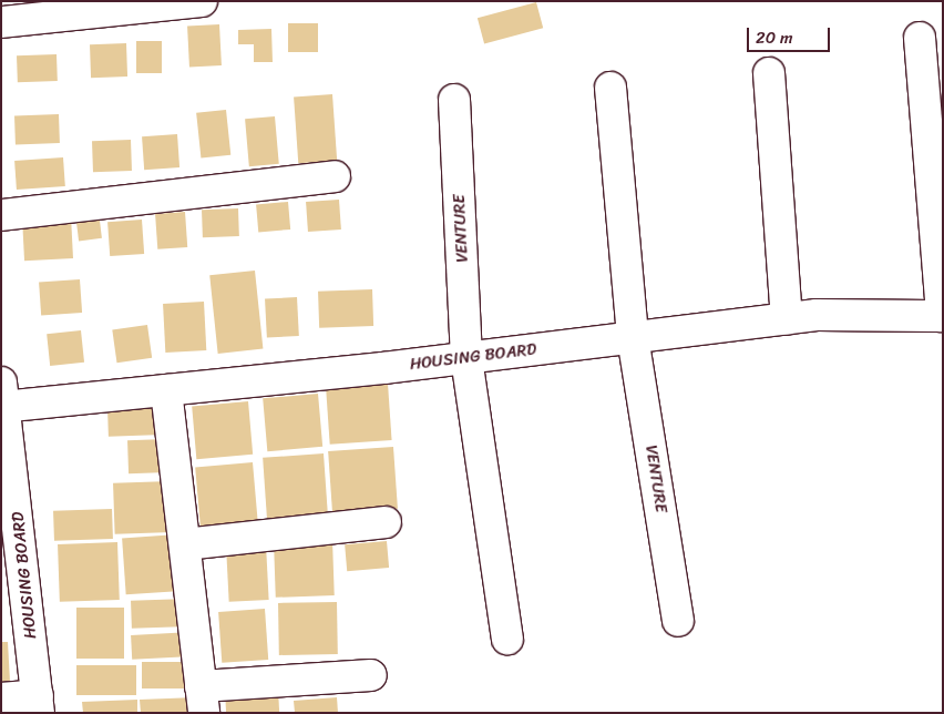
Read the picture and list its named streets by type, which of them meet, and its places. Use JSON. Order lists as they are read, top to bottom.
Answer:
{
  "streets": {
    "street": ["VENTURE", "HOUSING BOARD"]
  },
  "crossings": [
    ["VENTURE", "HOUSING BOARD"]
  ],
  "scale_bar": "20 m"
}
